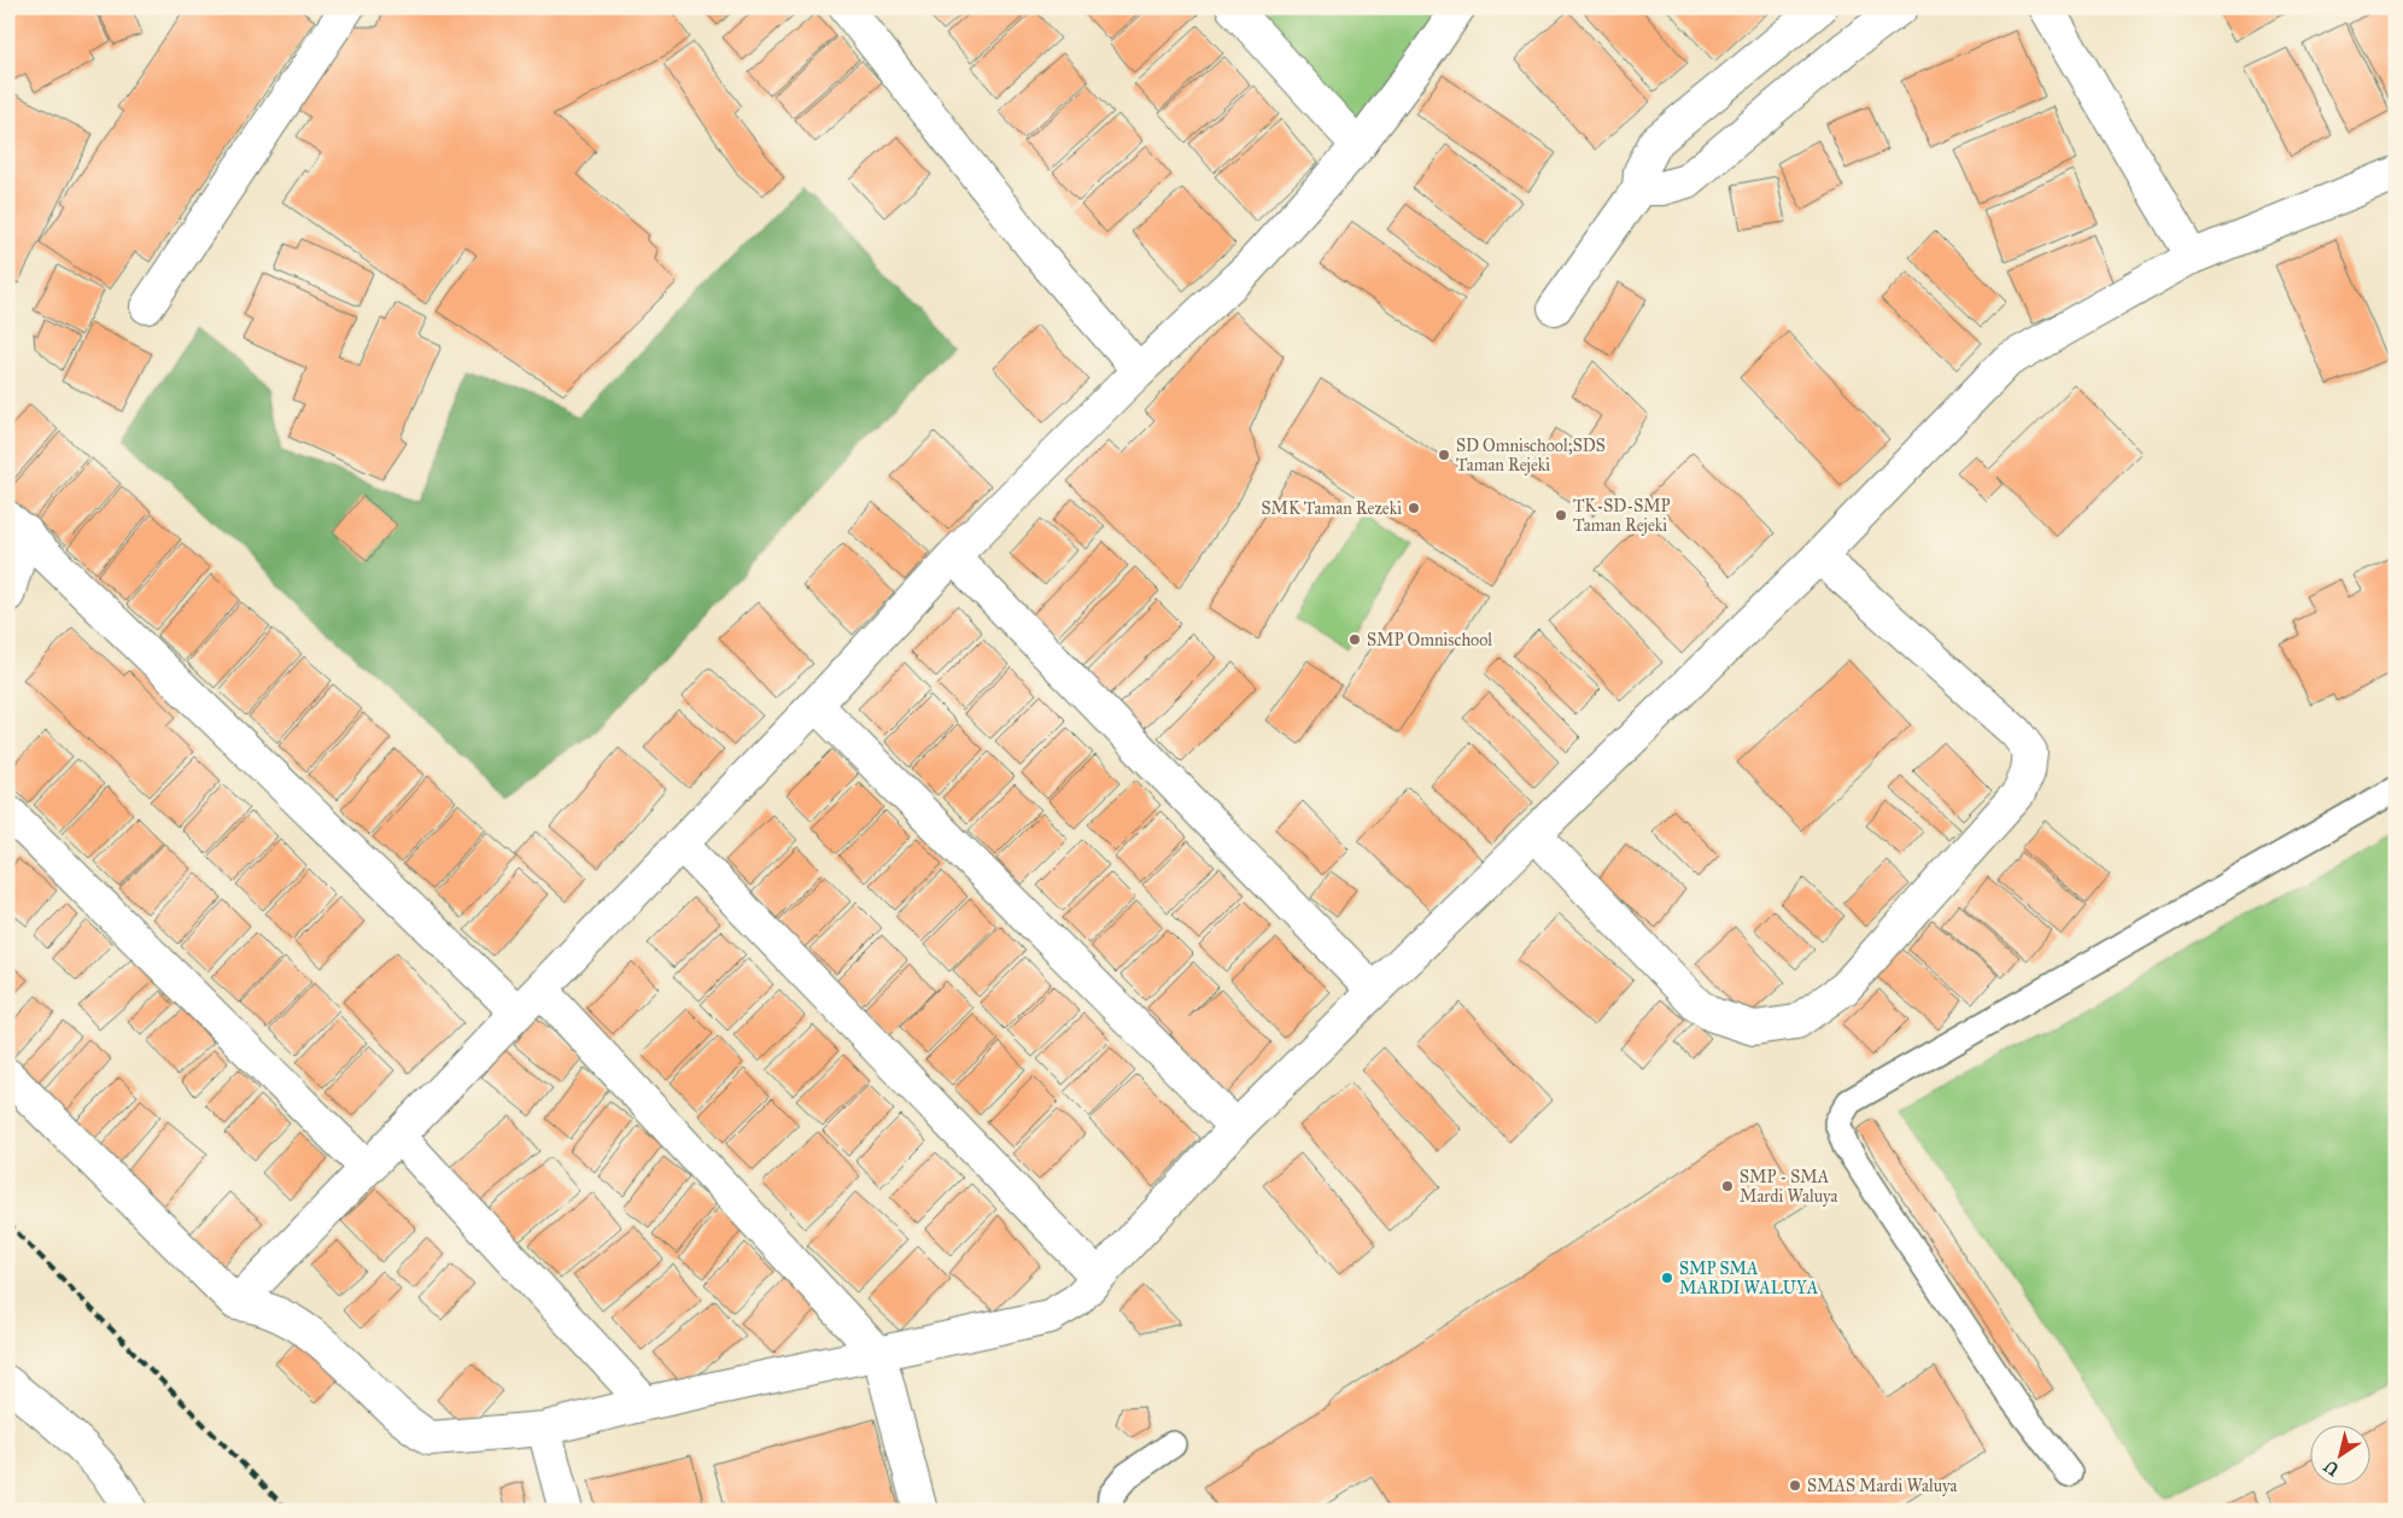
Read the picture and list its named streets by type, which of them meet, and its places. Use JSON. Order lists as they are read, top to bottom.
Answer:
{
  "places": [
    "SD Omnischool;SDS Taman Rejeki",
    "SMK Taman Rezeki",
    "TK-SD-SMP Taman Rejeki",
    "SMP Omnischool",
    "SMP - SMA Mardi Waluya",
    "SMP SMA MARDI WALUYA",
    "SMAS Mardi Waluya"
  ],
  "north": "bottom left"
}
